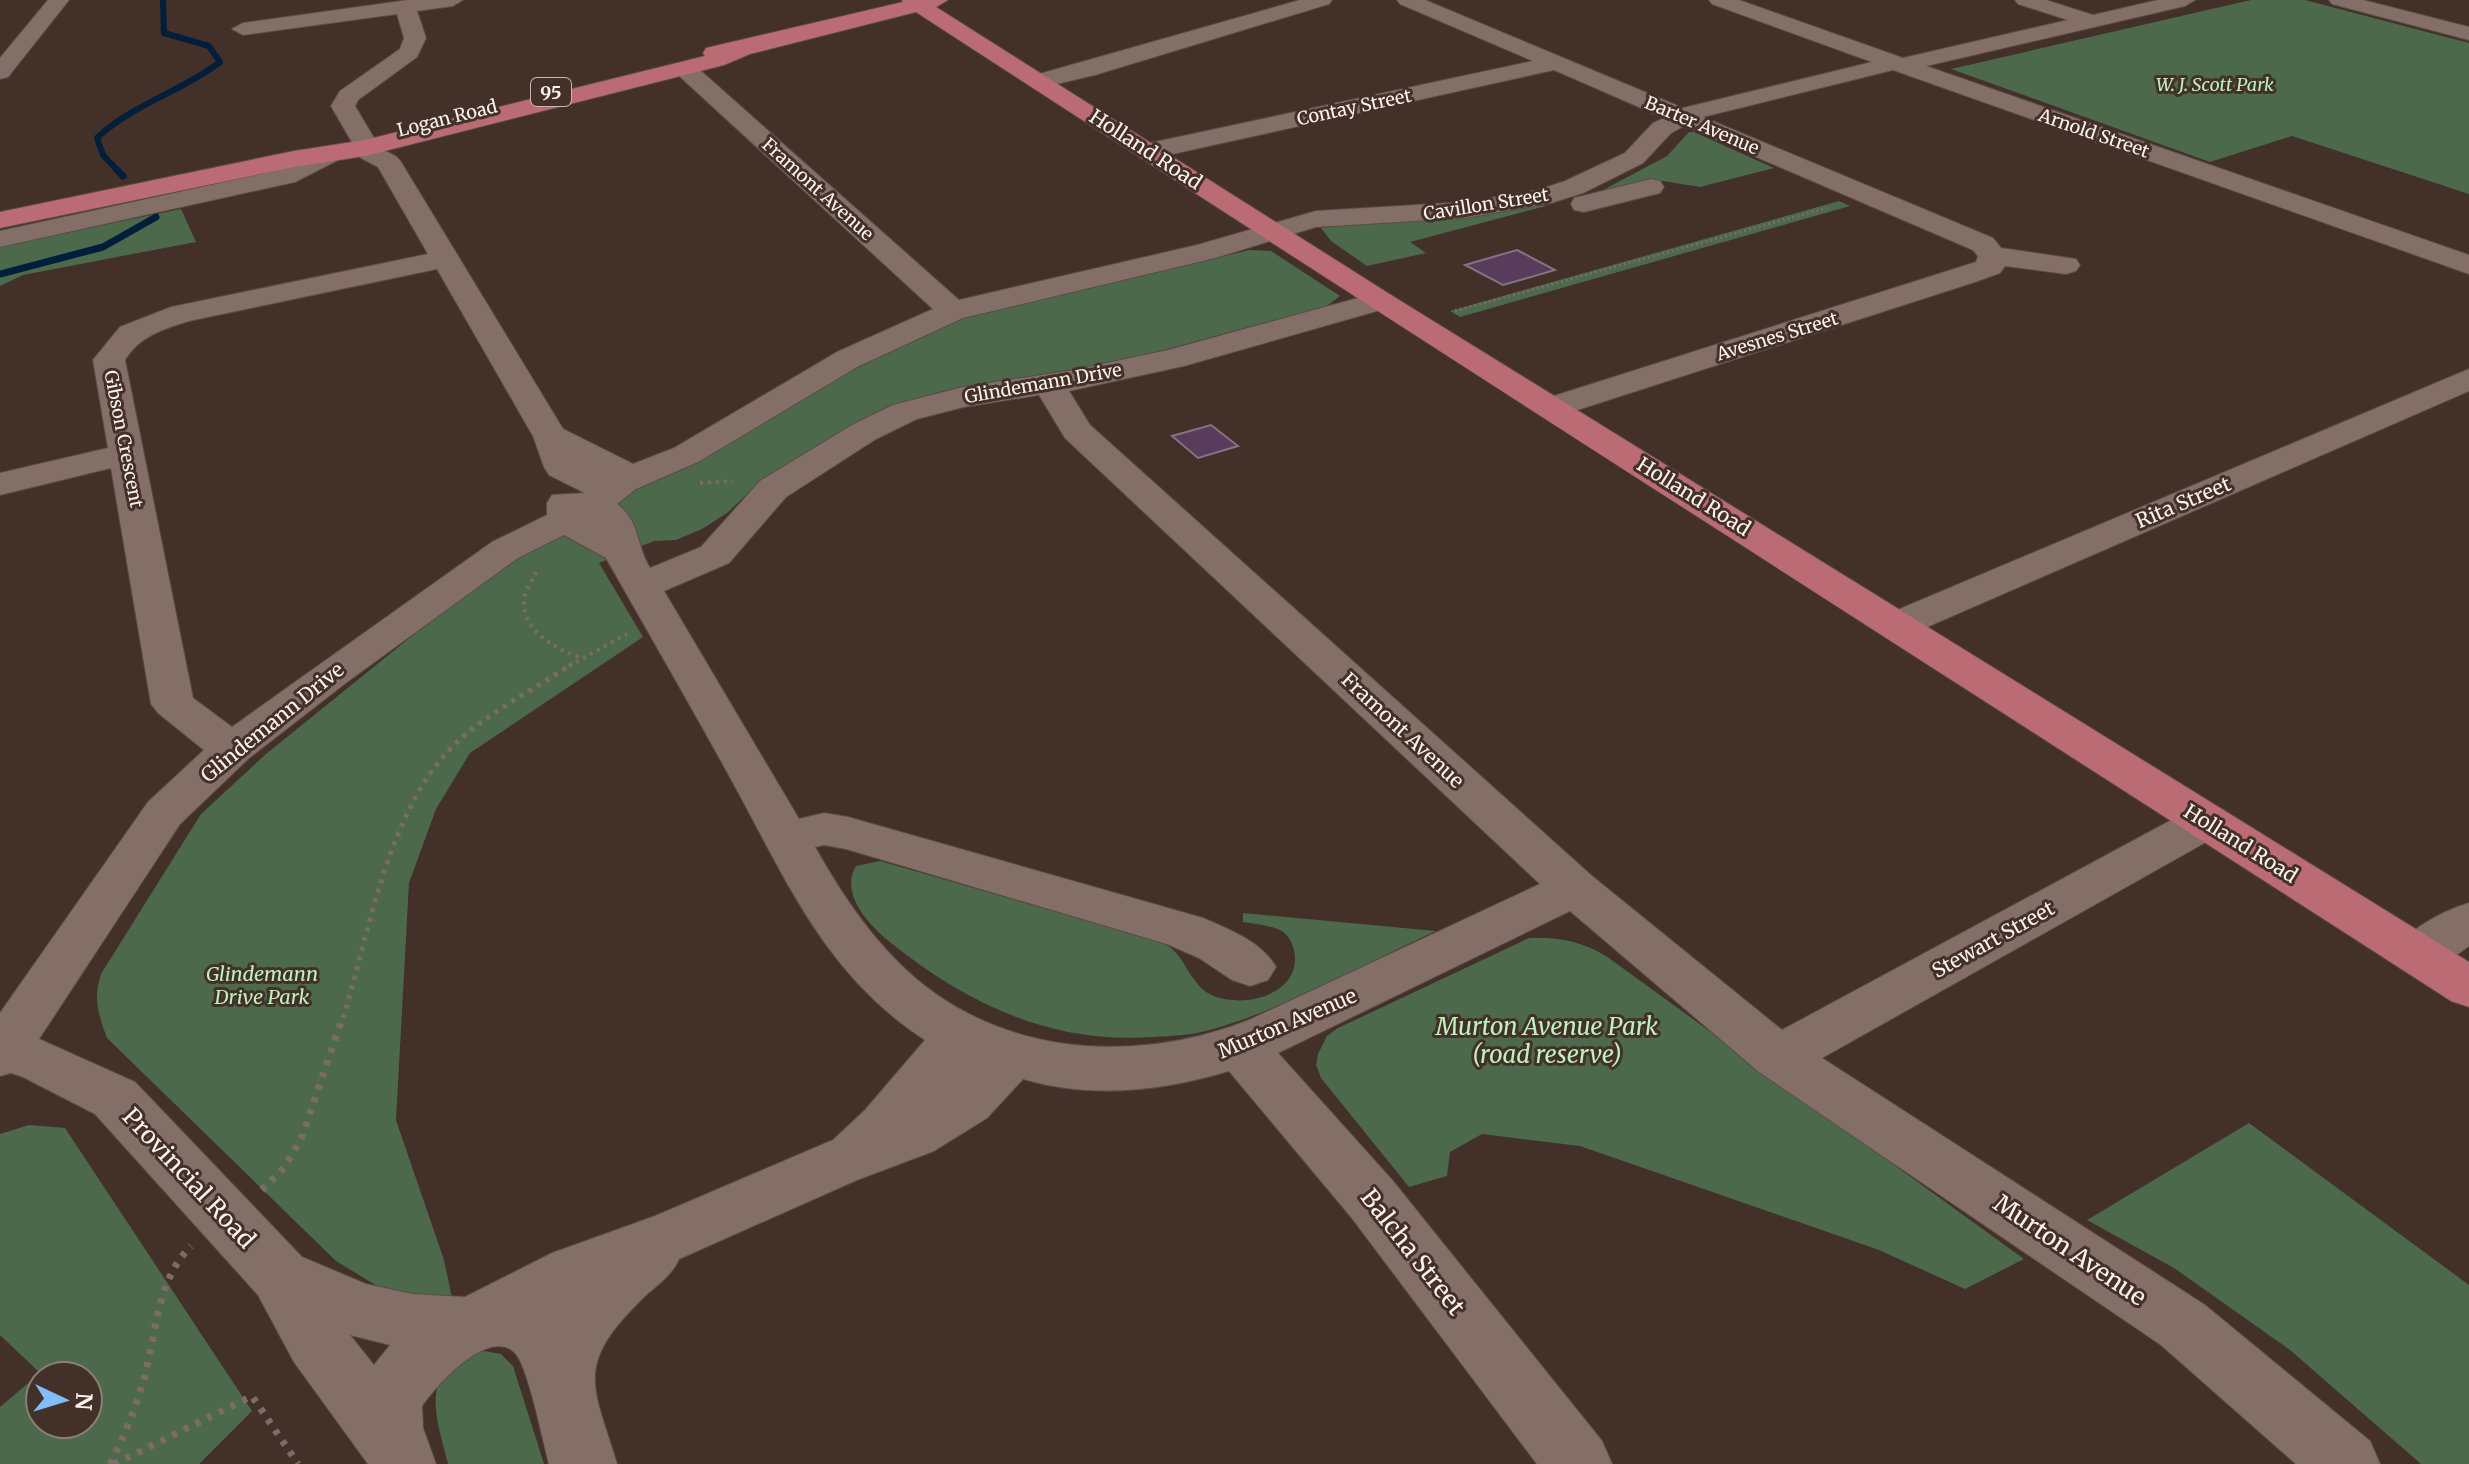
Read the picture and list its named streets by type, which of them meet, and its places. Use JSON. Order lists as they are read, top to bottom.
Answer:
{
  "streets": {
    "main road": ["95", "Logan Road", "Holland Road"],
    "street": [
      "Contay Street",
      "Barter Avenue",
      "Arnold Street",
      "Framont Avenue",
      "Cavillon Street",
      "Avesnes Street",
      "Glindemann Drive",
      "Gibson Crescent",
      "Rita Street",
      "Stewart Street",
      "Murton Avenue",
      "Provincial Road",
      "Balcha Street"
    ]
  },
  "crossings": [
    ["Contay Street", "Barter Avenue"],
    ["Contay Street", "Holland Road"],
    ["Logan Road", "Holland Road"],
    ["Logan Road", "Framont Avenue"],
    ["Barter Avenue", "Cavillon Street"],
    ["Barter Avenue", "Avesnes Street"],
    ["Holland Road", "Cavillon Street"],
    ["Holland Road", "Avesnes Street"],
    ["Holland Road", "Glindemann Drive"],
    ["Holland Road", "Rita Street"],
    ["Holland Road", "Stewart Street"],
    ["Framont Avenue", "Glindemann Drive"],
    ["Framont Avenue", "Stewart Street"],
    ["Framont Avenue", "Murton Avenue"],
    ["Cavillon Street", "Glindemann Drive"],
    ["Glindemann Drive", "Gibson Crescent"],
    ["Glindemann Drive", "Murton Avenue"],
    ["Glindemann Drive", "Provincial Road"],
    ["Stewart Street", "Murton Avenue"],
    ["Murton Avenue", "Balcha Street"]
  ],
  "parks": ["W. J. Scott Park", "Glindemann Drive Park", "Murton Avenue Park (road reserve)"],
  "north": "right"
}
